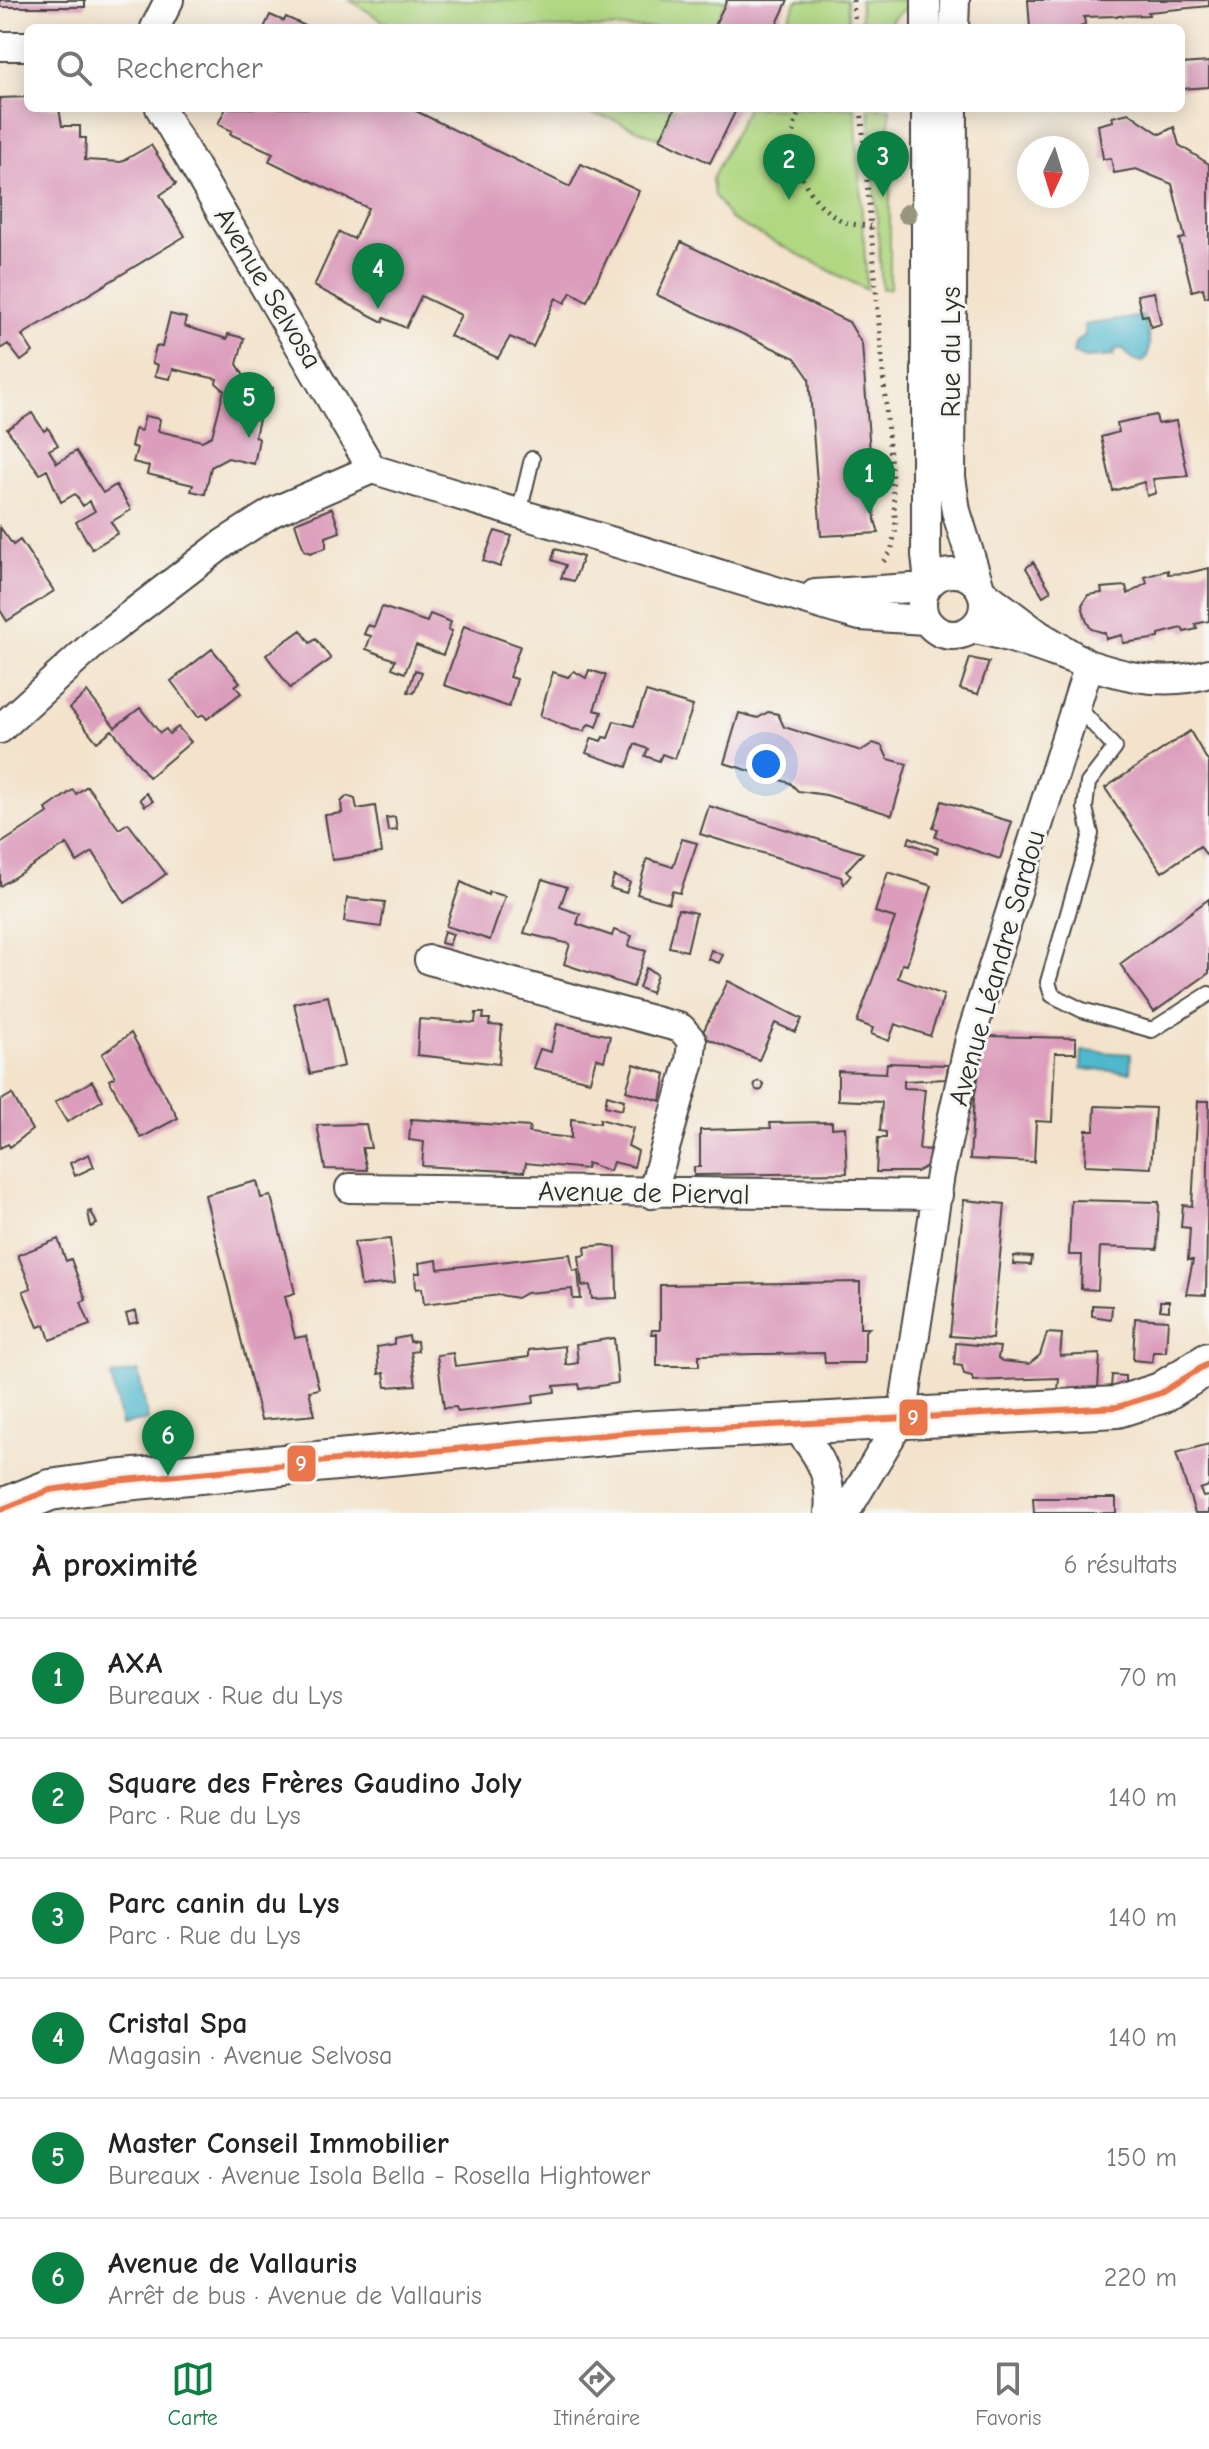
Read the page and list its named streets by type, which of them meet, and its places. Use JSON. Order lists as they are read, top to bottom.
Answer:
{
  "streets": {
    "street": [
      "Avenue Selvosa",
      "Rue du Lys",
      "Avenue Léandre Sardou",
      "Avenue de Pierval"
    ]
  },
  "crossings": [
    ["Avenue Léandre Sardou", "Avenue de Pierval"]
  ],
  "lines": ["transit line 9"],
  "north": "bottom",
  "page": {
    "search": "Rechercher",
    "pins": [
      "3",
      "2",
      "4",
      "5",
      "1",
      "6"
    ],
    "heading": ["À proximité", "6 résultats"],
    "list": [
      {
        "mark": "1",
        "name": "AXA",
        "note": "Bureaux · Rue du Lys",
        "value": "70 m"
      },
      {
        "mark": "2",
        "name": "Square des Frères Gaudino Joly",
        "note": "Parc · Rue du Lys",
        "value": "140 m"
      },
      {
        "mark": "3",
        "name": "Parc canin du Lys",
        "note": "Parc · Rue du Lys",
        "value": "140 m"
      },
      {
        "mark": "4",
        "name": "Cristal Spa",
        "note": "Magasin · Avenue Selvosa",
        "value": "140 m"
      },
      {
        "mark": "5",
        "name": "Master Conseil Immobilier",
        "note": "Bureaux · Avenue Isola Bella - Rosella Hightower",
        "value": "150 m"
      },
      {
        "mark": "6",
        "name": "Avenue de Vallauris",
        "note": "Arrêt de bus · Avenue de Vallauris",
        "value": "220 m"
      }
    ],
    "nav": ["Carte", "Itinéraire", "Favoris"]
  }
}
